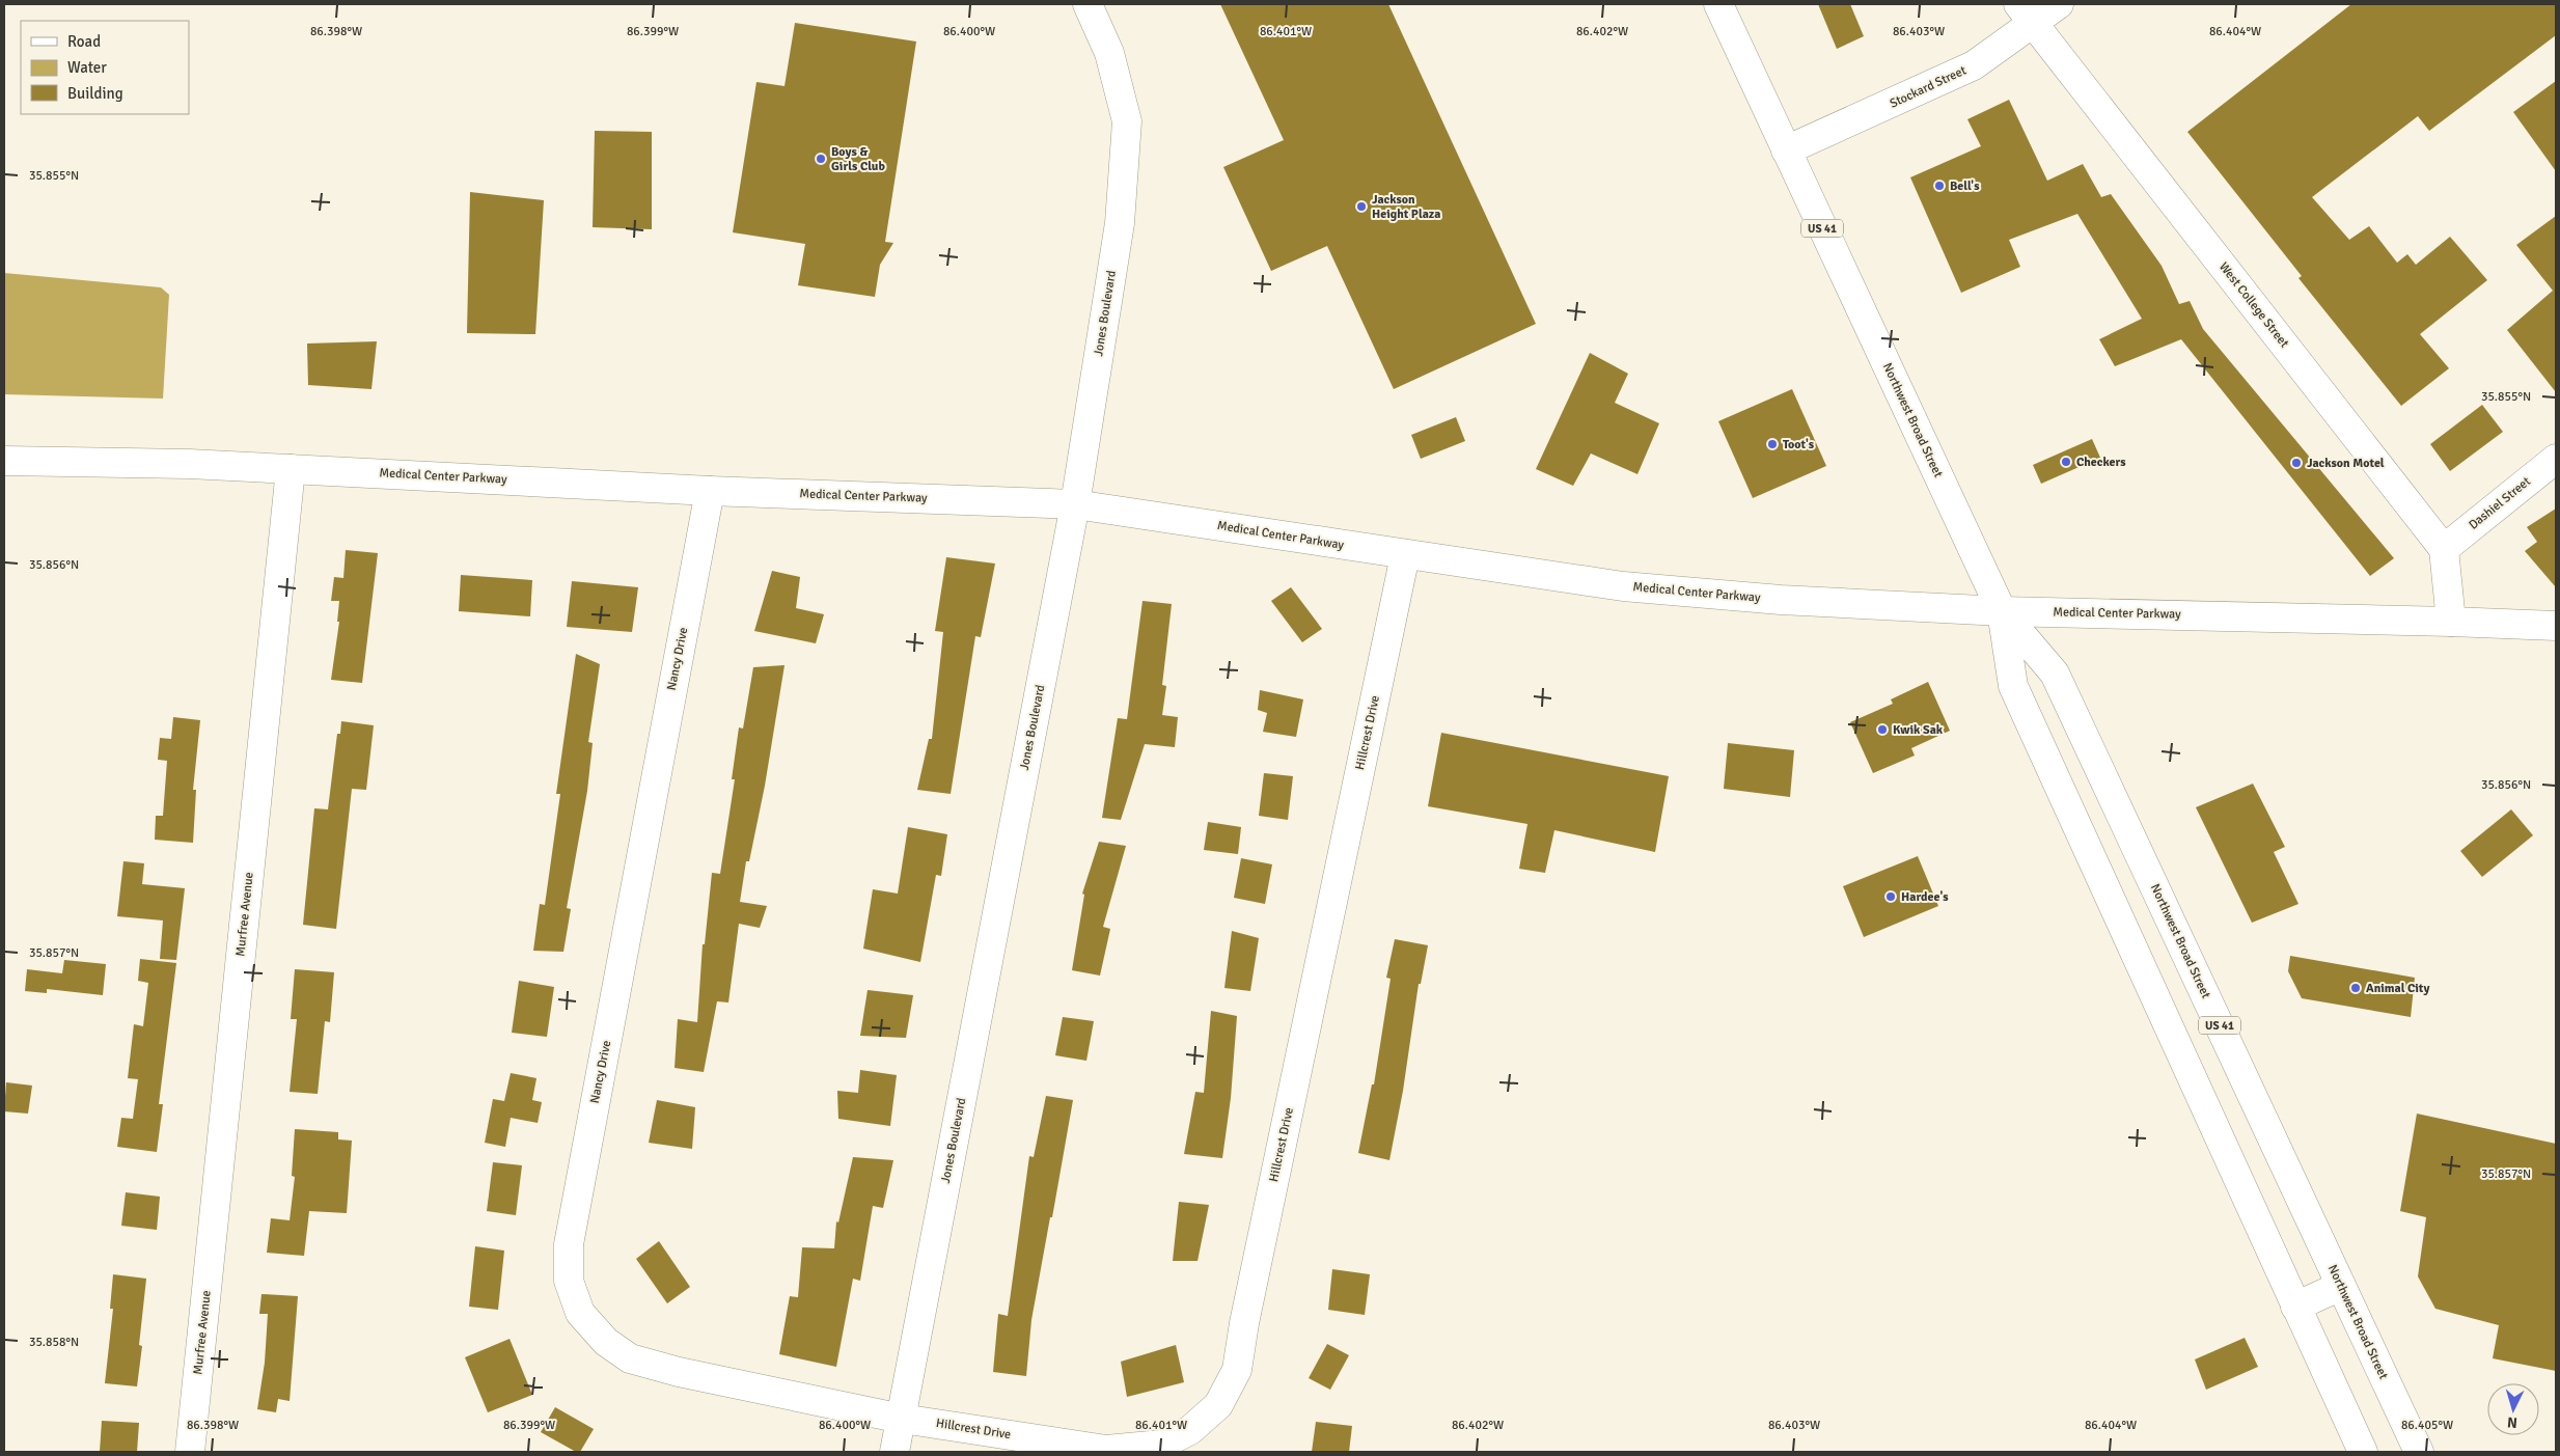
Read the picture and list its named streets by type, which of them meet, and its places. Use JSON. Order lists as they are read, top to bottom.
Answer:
{
  "streets": {
    "street": [
      "Stockard Street",
      "US 41",
      "West College Street",
      "Jones Boulevard",
      "Northwest Broad Street",
      "Medical Center Parkway",
      "Dashiel Street",
      "Nancy Drive",
      "Hillcrest Drive",
      "Murfree Avenue"
    ]
  },
  "crossings": [
    ["Stockard Street", "West College Street"],
    ["Stockard Street", "Northwest Broad Street"],
    ["West College Street", "Dashiel Street"],
    ["Jones Boulevard", "Medical Center Parkway"],
    ["Jones Boulevard", "Nancy Drive"],
    ["Jones Boulevard", "Hillcrest Drive"],
    ["Northwest Broad Street", "Medical Center Parkway"],
    ["Medical Center Parkway", "Nancy Drive"],
    ["Medical Center Parkway", "Hillcrest Drive"],
    ["Medical Center Parkway", "Murfree Avenue"],
    ["Nancy Drive", "Hillcrest Drive"]
  ],
  "places": [
    "Boys & Girls Club",
    "Bell's",
    "Jackson Height Plaza",
    "Toot's",
    "Checkers",
    "Jackson Motel",
    "Kwik Sak",
    "Hardee's",
    "Animal City"
  ],
  "legend": ["Road", "Water", "Building"],
  "north": "bottom",
  "coordinates": [
    "86.398°W",
    "86.399°W",
    "86.400°W",
    "86.401°W",
    "86.402°W",
    "86.403°W",
    "86.404°W",
    "35.855°N",
    "35.856°N",
    "35.857°N",
    "35.858°N",
    "86.405°W"
  ]
}
